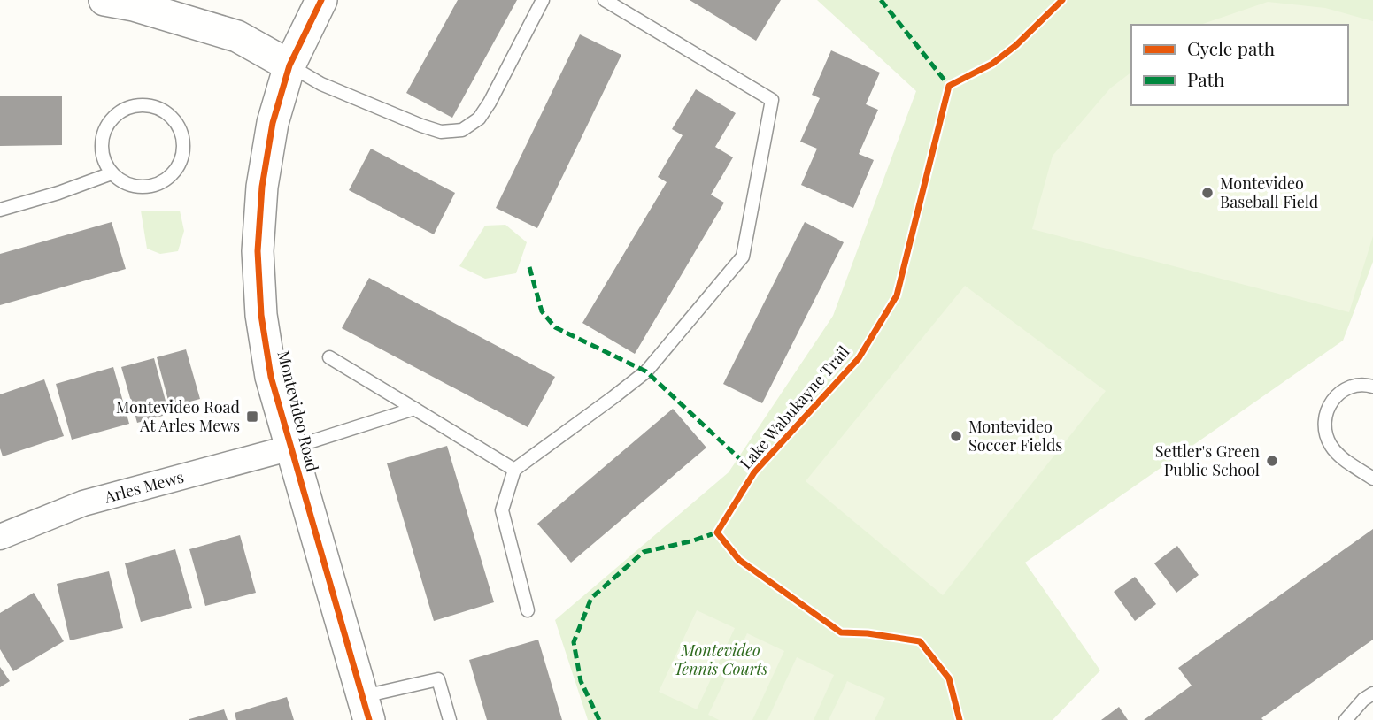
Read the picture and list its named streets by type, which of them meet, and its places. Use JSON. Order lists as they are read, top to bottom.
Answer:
{
  "streets": {
    "street": ["Montevideo Road", "Arles Mews"],
    "cycle path": ["Lake Wabukayne Trail"]
  },
  "crossings": [
    ["Montevideo Road", "Arles Mews"]
  ],
  "parks": ["Montevideo Tennis Courts"],
  "places": {
    "other": ["Montevideo Baseball Field", "Montevideo Soccer Fields", "Settler's Green Public School"],
    "transit": ["Montevideo Road At Arles Mews"]
  },
  "legend": ["Cycle path", "Path"]
}
